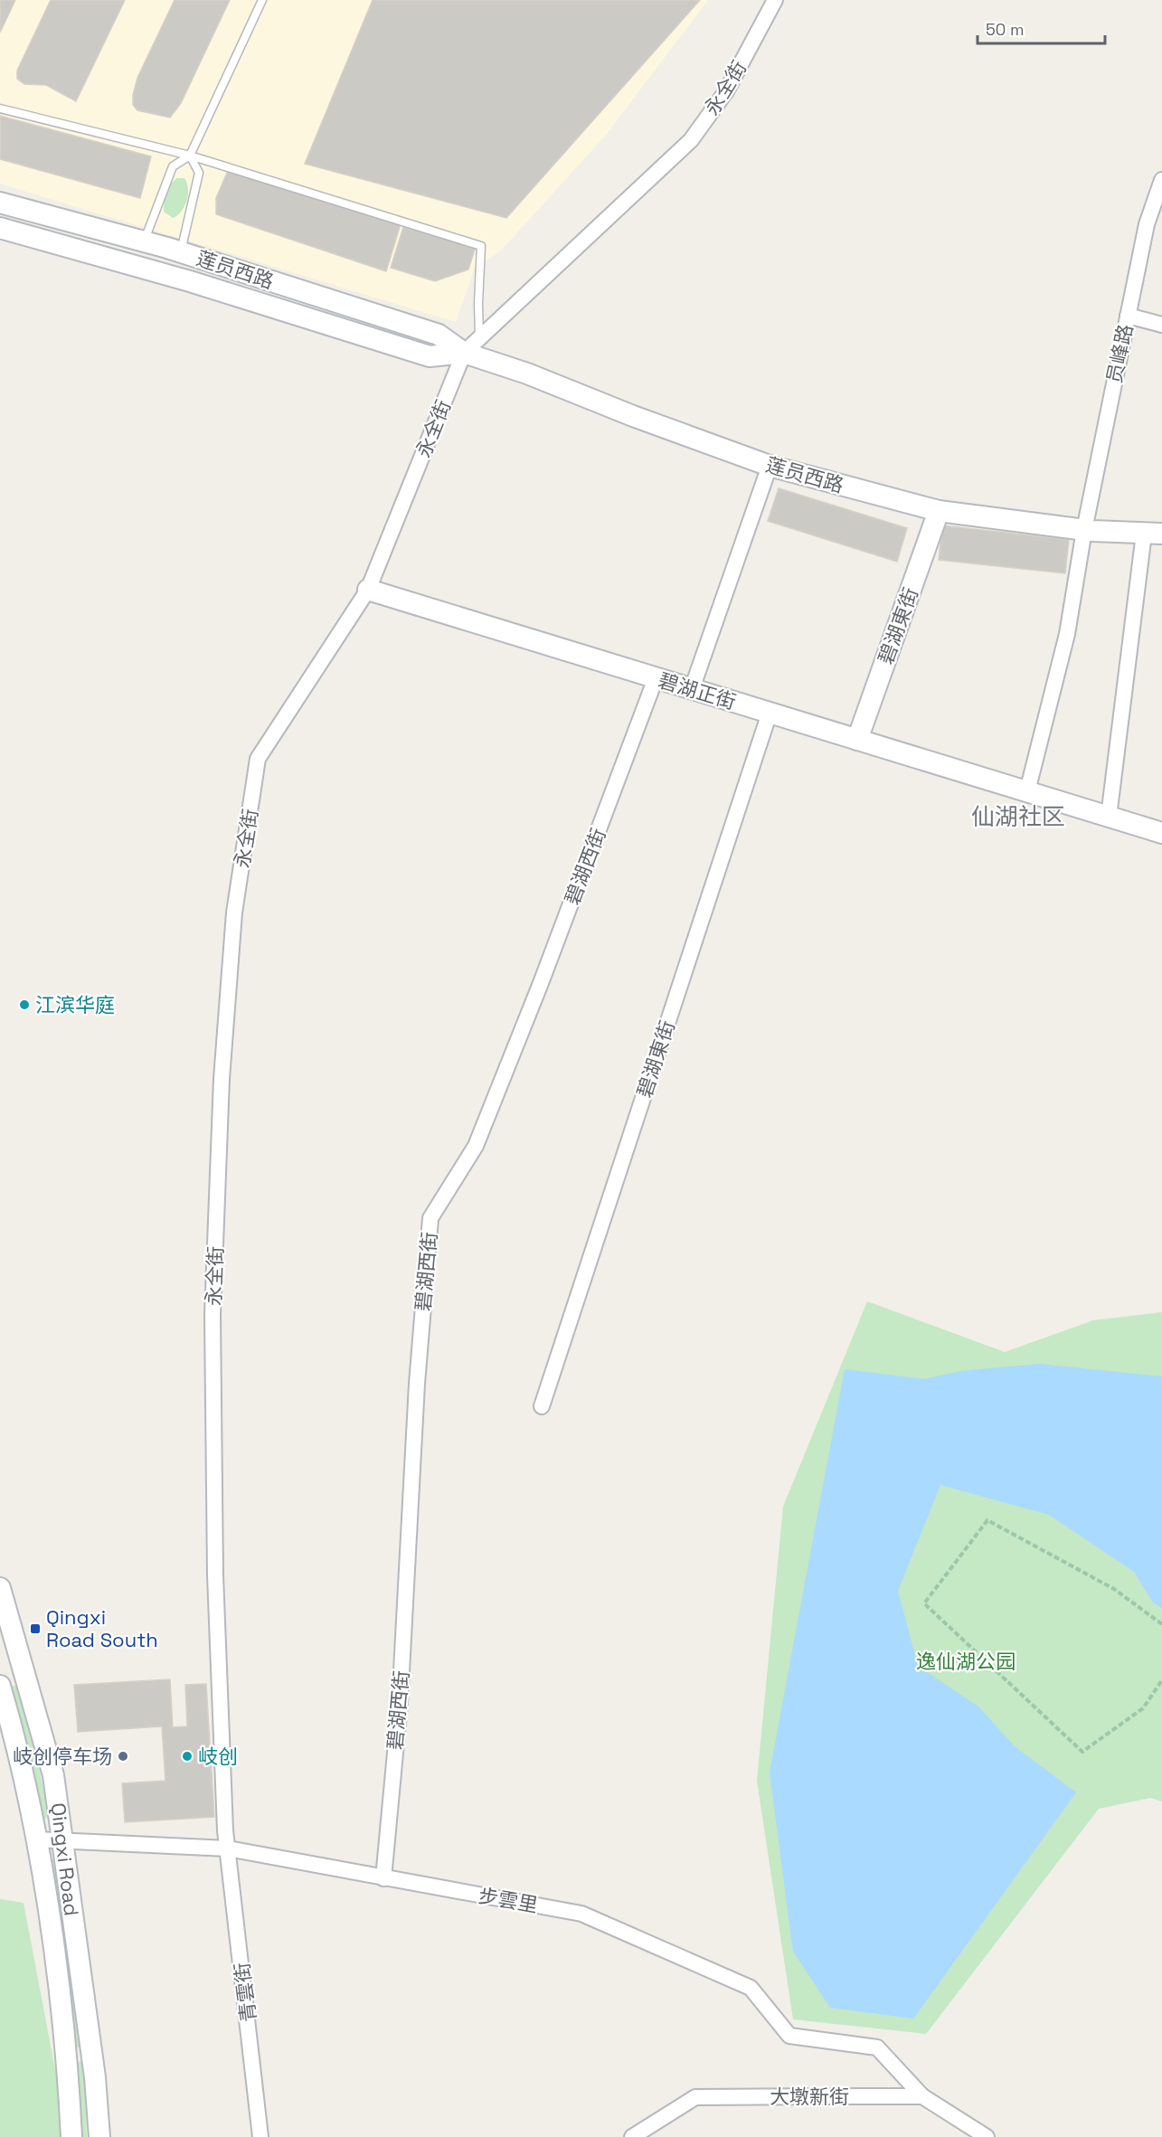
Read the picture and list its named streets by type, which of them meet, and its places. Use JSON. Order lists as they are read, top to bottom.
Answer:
{
  "streets": {
    "main road": [
      "莲员西路",
      "碧湖東街",
      "碧湖正街",
      "Qingxi Road"
    ],
    "street": [
      "永全街",
      "员峰路",
      "碧湖西街",
      "步雲里",
      "青雲街",
      "大墩新街"
    ]
  },
  "crossings": [
    ["永全街", "莲员西路"],
    ["永全街", "碧湖正街"],
    ["永全街", "步雲里"],
    ["永全街", "青雲街"],
    ["莲员西路", "员峰路"],
    ["莲员西路", "碧湖東街"],
    ["员峰路", "碧湖正街"],
    ["碧湖東街", "碧湖正街"],
    ["碧湖正街", "碧湖西街"],
    ["碧湖西街", "步雲里"],
    ["Qingxi Road", "步雲里"],
    ["步雲里", "青雲街"],
    ["步雲里", "大墩新街"]
  ],
  "districts": ["仙湖社区"],
  "parks": ["逸仙湖公园"],
  "places": {
    "other": ["江滨华庭", "岐创停车场", "岐创"],
    "transit": ["Qingxi Road South"]
  },
  "scale_bar": "50 m"
}
